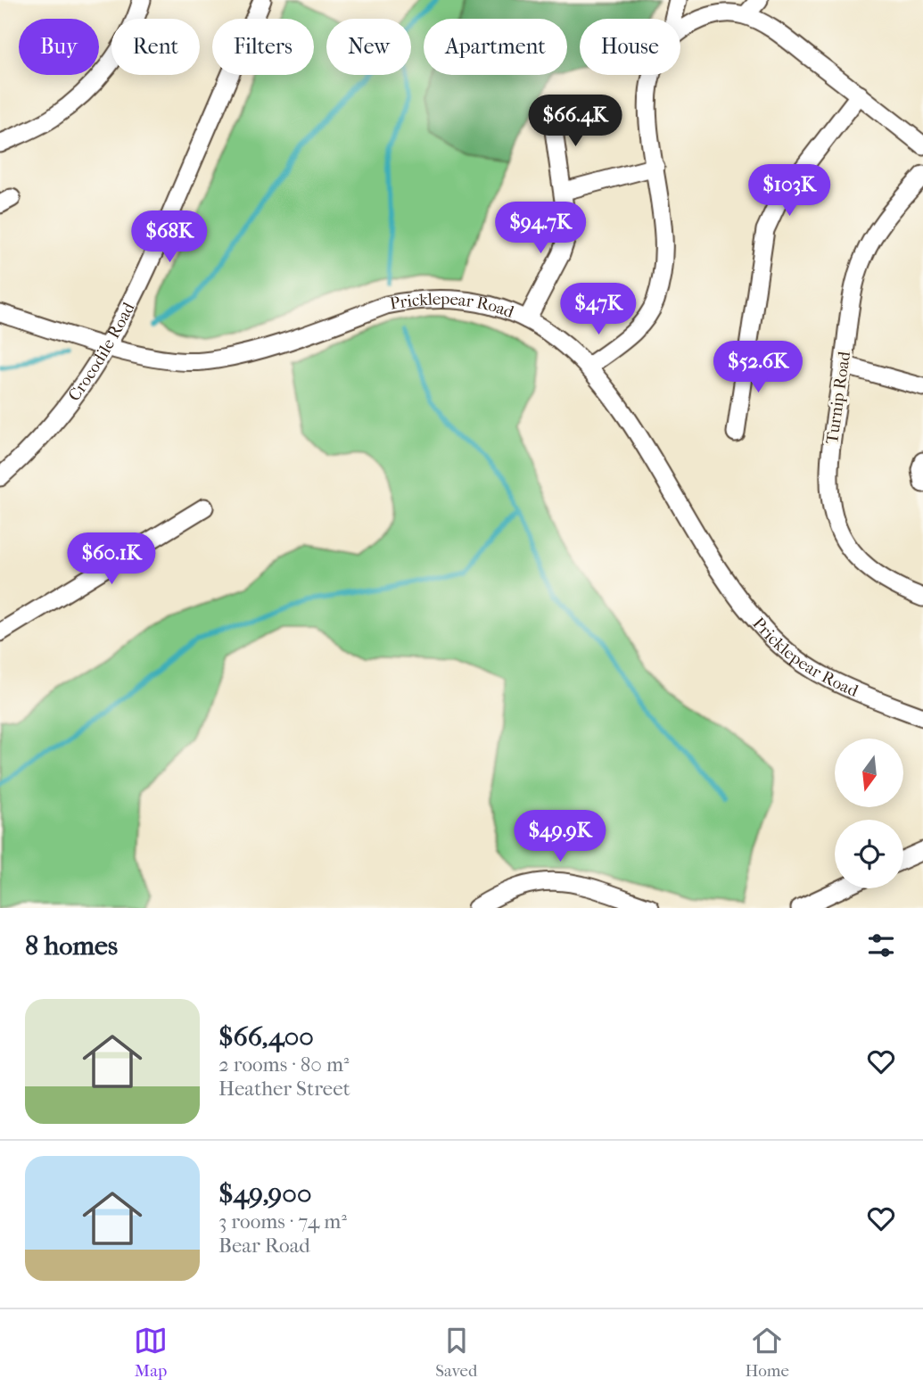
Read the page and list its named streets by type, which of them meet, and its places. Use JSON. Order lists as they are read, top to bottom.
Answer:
{
  "streets": {
    "street": ["Pricklepear Road", "Crocodile Road", "Turnip Road"]
  },
  "crossings": [
    ["Pricklepear Road", "Crocodile Road"]
  ],
  "north": "bottom",
  "page": {
    "chip": [
      "Buy",
      "Rent",
      "Filters",
      "New",
      "Apartment",
      "House"
    ],
    "price": [
      "$66.4K",
      "$103K",
      "$94.7K",
      "$68K",
      "$47K",
      "$52.6K",
      "$60.1K",
      "$49.9K"
    ],
    "heading": "8 homes",
    "list": [
      {
        "name": "$66,400",
        "note": "2 rooms · 80 m² · Heather Street"
      },
      {
        "name": "$49,900",
        "note": "3 rooms · 74 m² · Bear Road"
      }
    ],
    "tabs": ["Map", "Saved", "Home"]
  }
}
